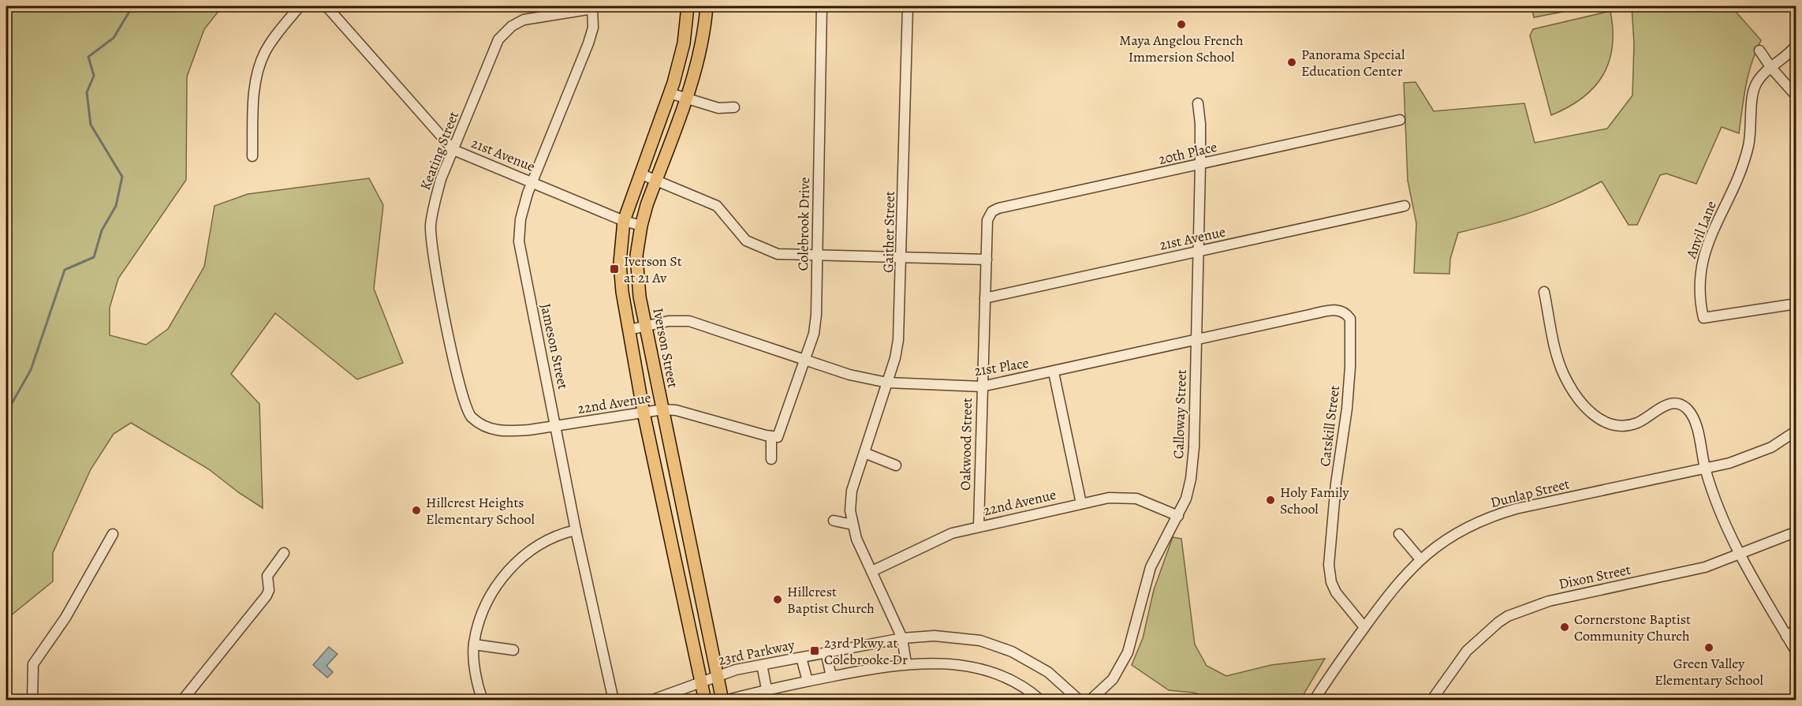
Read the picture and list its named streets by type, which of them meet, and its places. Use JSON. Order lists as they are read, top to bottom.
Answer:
{
  "streets": {
    "main road": ["Iverson Street"],
    "street": [
      "Keating Street",
      "20th Place",
      "21st Avenue",
      "Colebrook Drive",
      "Anvil Lane",
      "Gaither Street",
      "Jameson Street",
      "21st Place",
      "22nd Avenue",
      "Calloway Street",
      "Catskill Street",
      "Oakwood Street",
      "Dunlap Street",
      "Dixon Street",
      "23rd Parkway"
    ]
  },
  "crossings": [
    ["Keating Street", "21st Avenue"],
    ["Keating Street", "Jameson Street"],
    ["Keating Street", "22nd Avenue"],
    ["20th Place", "Calloway Street"],
    ["20th Place", "Oakwood Street"],
    ["21st Avenue", "Jameson Street"],
    ["21st Avenue", "Iverson Street"],
    ["21st Avenue", "Calloway Street"],
    ["21st Avenue", "Oakwood Street"],
    ["Colebrook Drive", "21st Place"],
    ["Colebrook Drive", "22nd Avenue"],
    ["Gaither Street", "21st Place"],
    ["Gaither Street", "22nd Avenue"],
    ["Gaither Street", "23rd Parkway"],
    ["Jameson Street", "22nd Avenue"],
    ["Iverson Street", "21st Place"],
    ["Iverson Street", "22nd Avenue"],
    ["Iverson Street", "23rd Parkway"],
    ["21st Place", "Calloway Street"],
    ["21st Place", "Catskill Street"],
    ["21st Place", "Oakwood Street"],
    ["22nd Avenue", "Calloway Street"],
    ["22nd Avenue", "Oakwood Street"],
    ["Catskill Street", "Dunlap Street"]
  ],
  "places": {
    "other": [
      "Maya Angelou French Immersion School",
      "Panorama Special Education Center",
      "Holy Family School",
      "Hillcrest Heights Elementary School",
      "Hillcrest Baptist Church",
      "Cornerstone Baptist Community Church",
      "Green Valley Elementary School"
    ],
    "transit": ["Iverson St at 21 Av", "23rd Pkwy at Colebrooke Dr"]
  }
}
